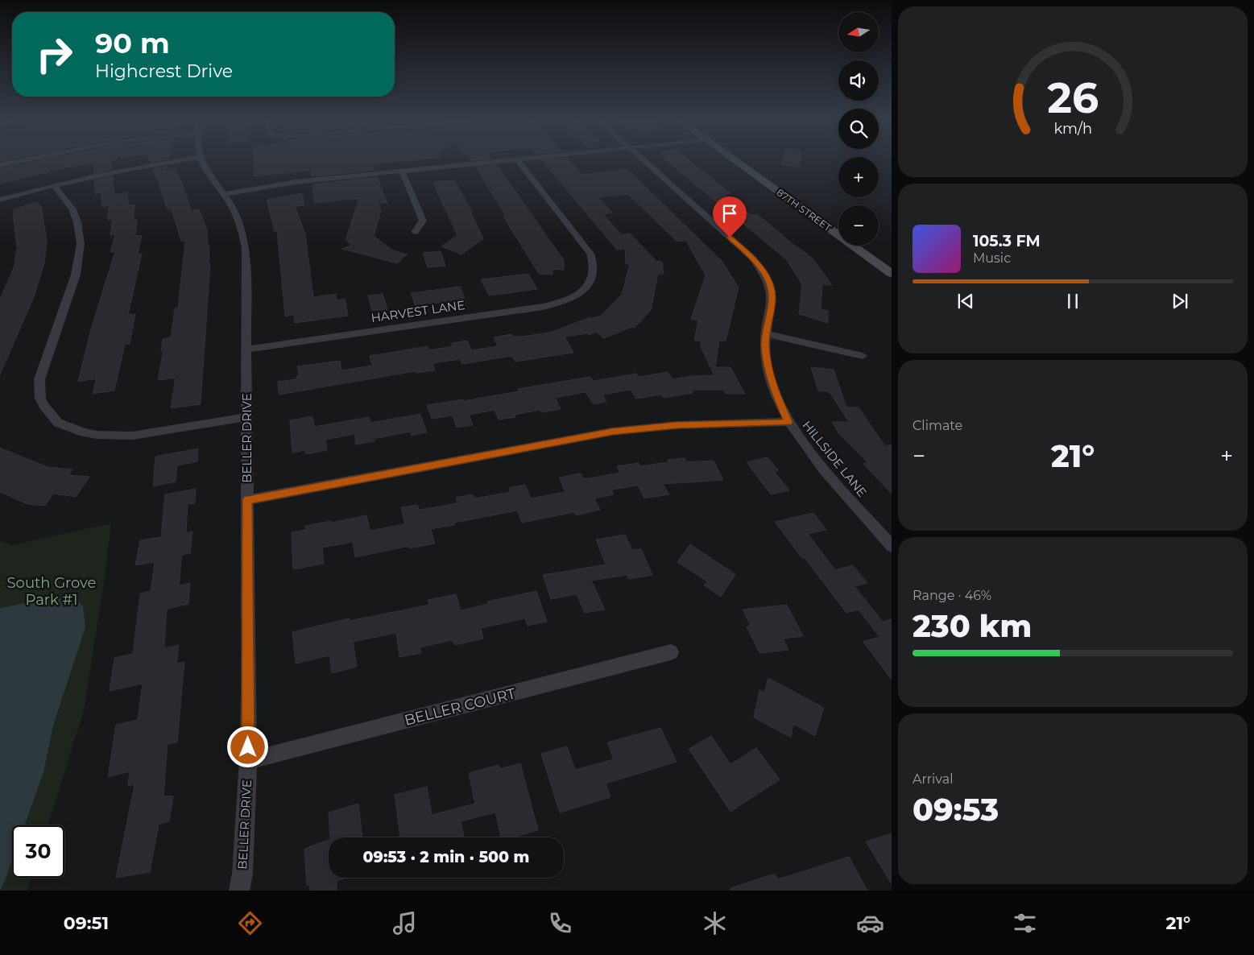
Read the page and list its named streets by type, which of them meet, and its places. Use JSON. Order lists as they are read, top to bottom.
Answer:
{
  "streets": {
    "main road": ["87TH STREET"],
    "street": [
      "HARVEST LANE",
      "BELLER DRIVE",
      "HILLSIDE LANE",
      "BELLER COURT"
    ]
  },
  "crossings": [
    ["HARVEST LANE", "BELLER DRIVE"],
    ["BELLER DRIVE", "BELLER COURT"]
  ],
  "parks": ["South Grove Park #1"],
  "north": "left",
  "page": {
    "map_buttons": ["+", "−"],
    "turn": ["90 m", "Highcrest Drive"],
    "song": ["105.3 FM", "Music"],
    "tile": [
      "Climate",
      ["Range · 46%", "230 km"],
      ["Arrival", "09:53"]
    ],
    "heat": ["−", "21°", "+"],
    "limit": "30",
    "trip": "09:53 · 2 min · 500 m",
    "tabs": ["09:51", "21°"],
    "gauge": ["26", "km/h"]
  }
}
